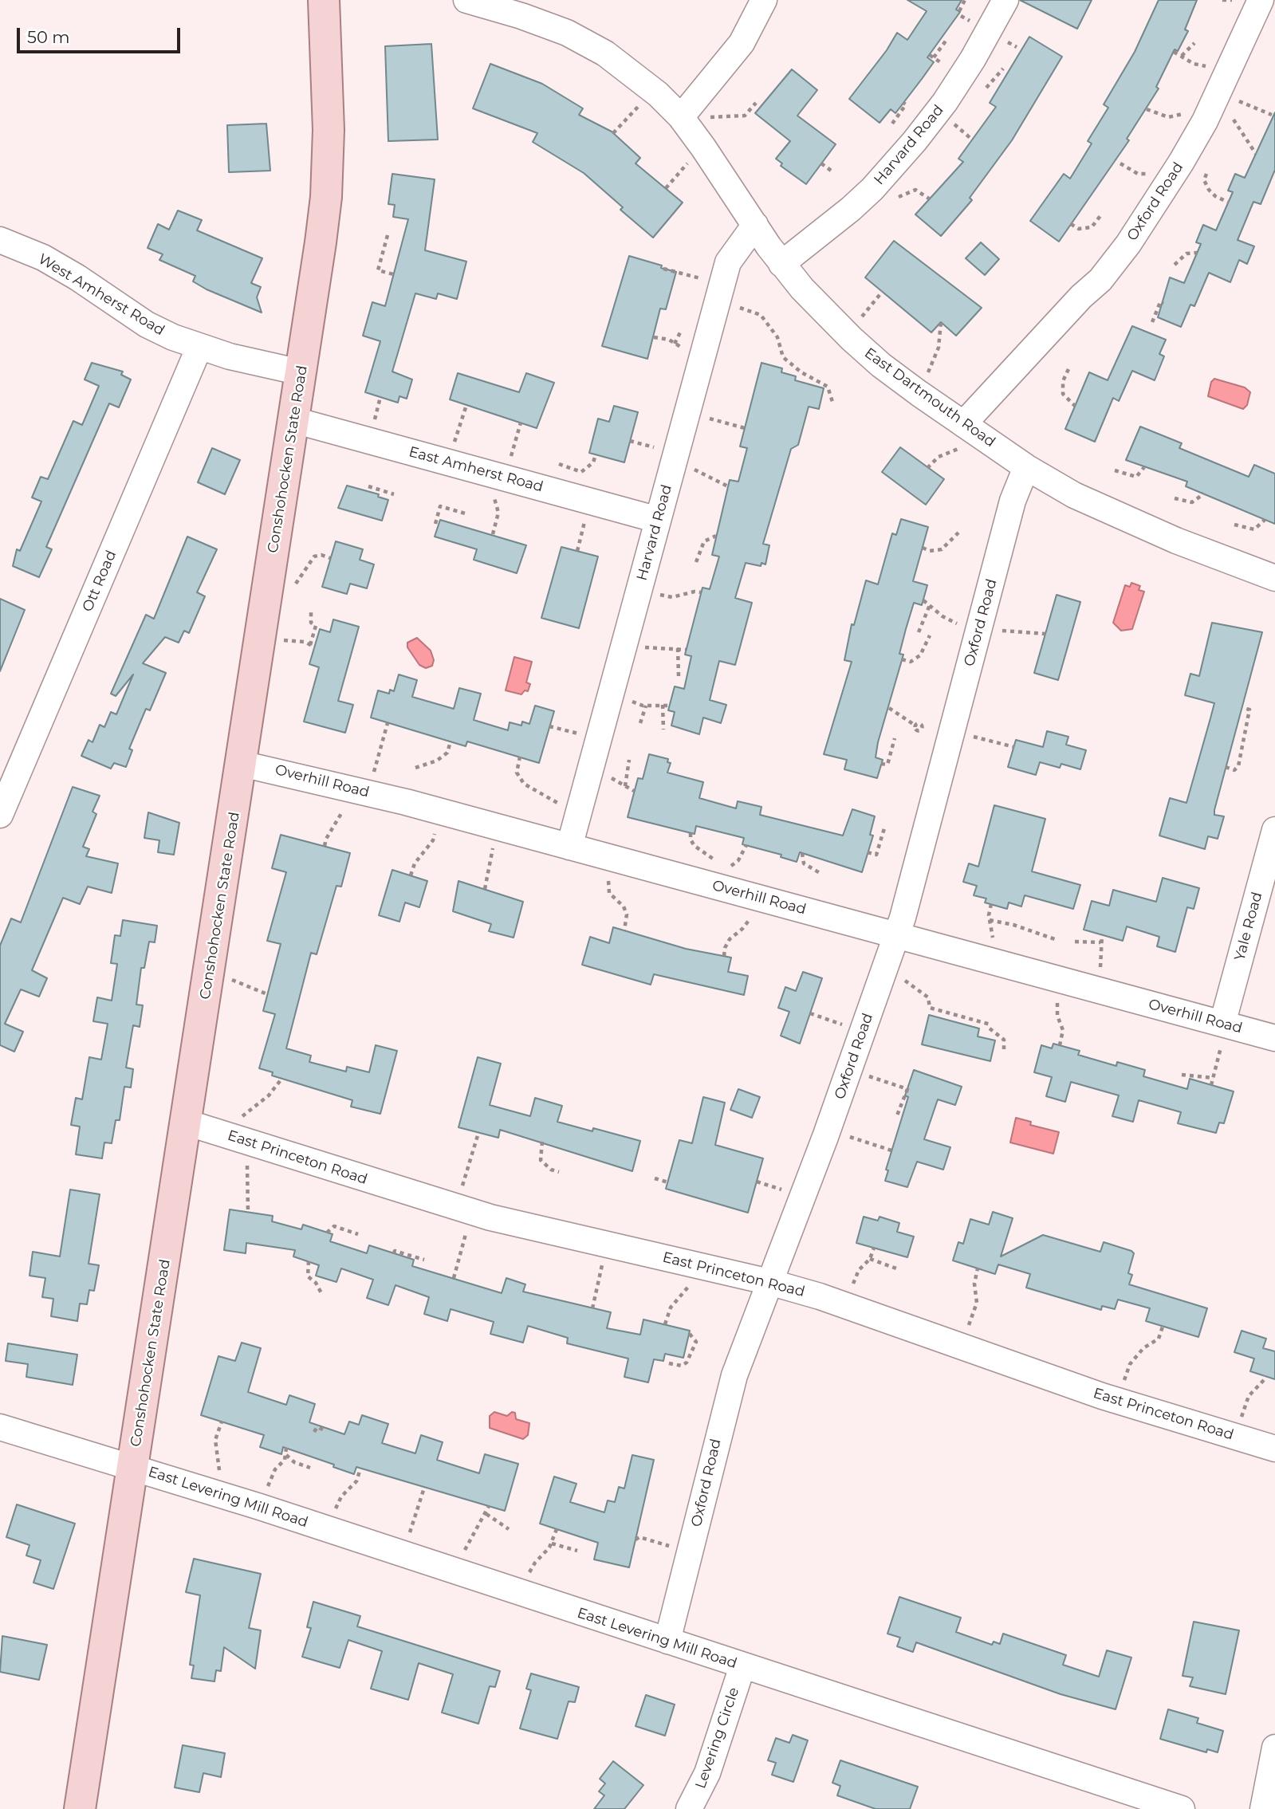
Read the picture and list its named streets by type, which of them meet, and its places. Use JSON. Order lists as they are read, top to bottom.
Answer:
{
  "streets": {
    "main road": ["Conshohocken State Road"],
    "street": [
      "Harvard Road",
      "Oxford Road",
      "West Amherst Road",
      "East Dartmouth Road",
      "East Amherst Road",
      "Ott Road",
      "Overhill Road",
      "Yale Road",
      "East Princeton Road",
      "East Levering Mill Road",
      "Levering Circle"
    ]
  },
  "crossings": [
    ["Harvard Road", "East Dartmouth Road"],
    ["Harvard Road", "East Amherst Road"],
    ["Harvard Road", "Overhill Road"],
    ["Oxford Road", "East Dartmouth Road"],
    ["Oxford Road", "Overhill Road"],
    ["Oxford Road", "East Princeton Road"],
    ["Oxford Road", "East Levering Mill Road"],
    ["West Amherst Road", "Conshohocken State Road"],
    ["West Amherst Road", "Ott Road"],
    ["Conshohocken State Road", "East Amherst Road"],
    ["Conshohocken State Road", "Overhill Road"],
    ["Conshohocken State Road", "East Princeton Road"],
    ["Conshohocken State Road", "East Levering Mill Road"],
    ["Overhill Road", "Yale Road"],
    ["East Levering Mill Road", "Levering Circle"]
  ],
  "scale_bar": "50 m"
}
